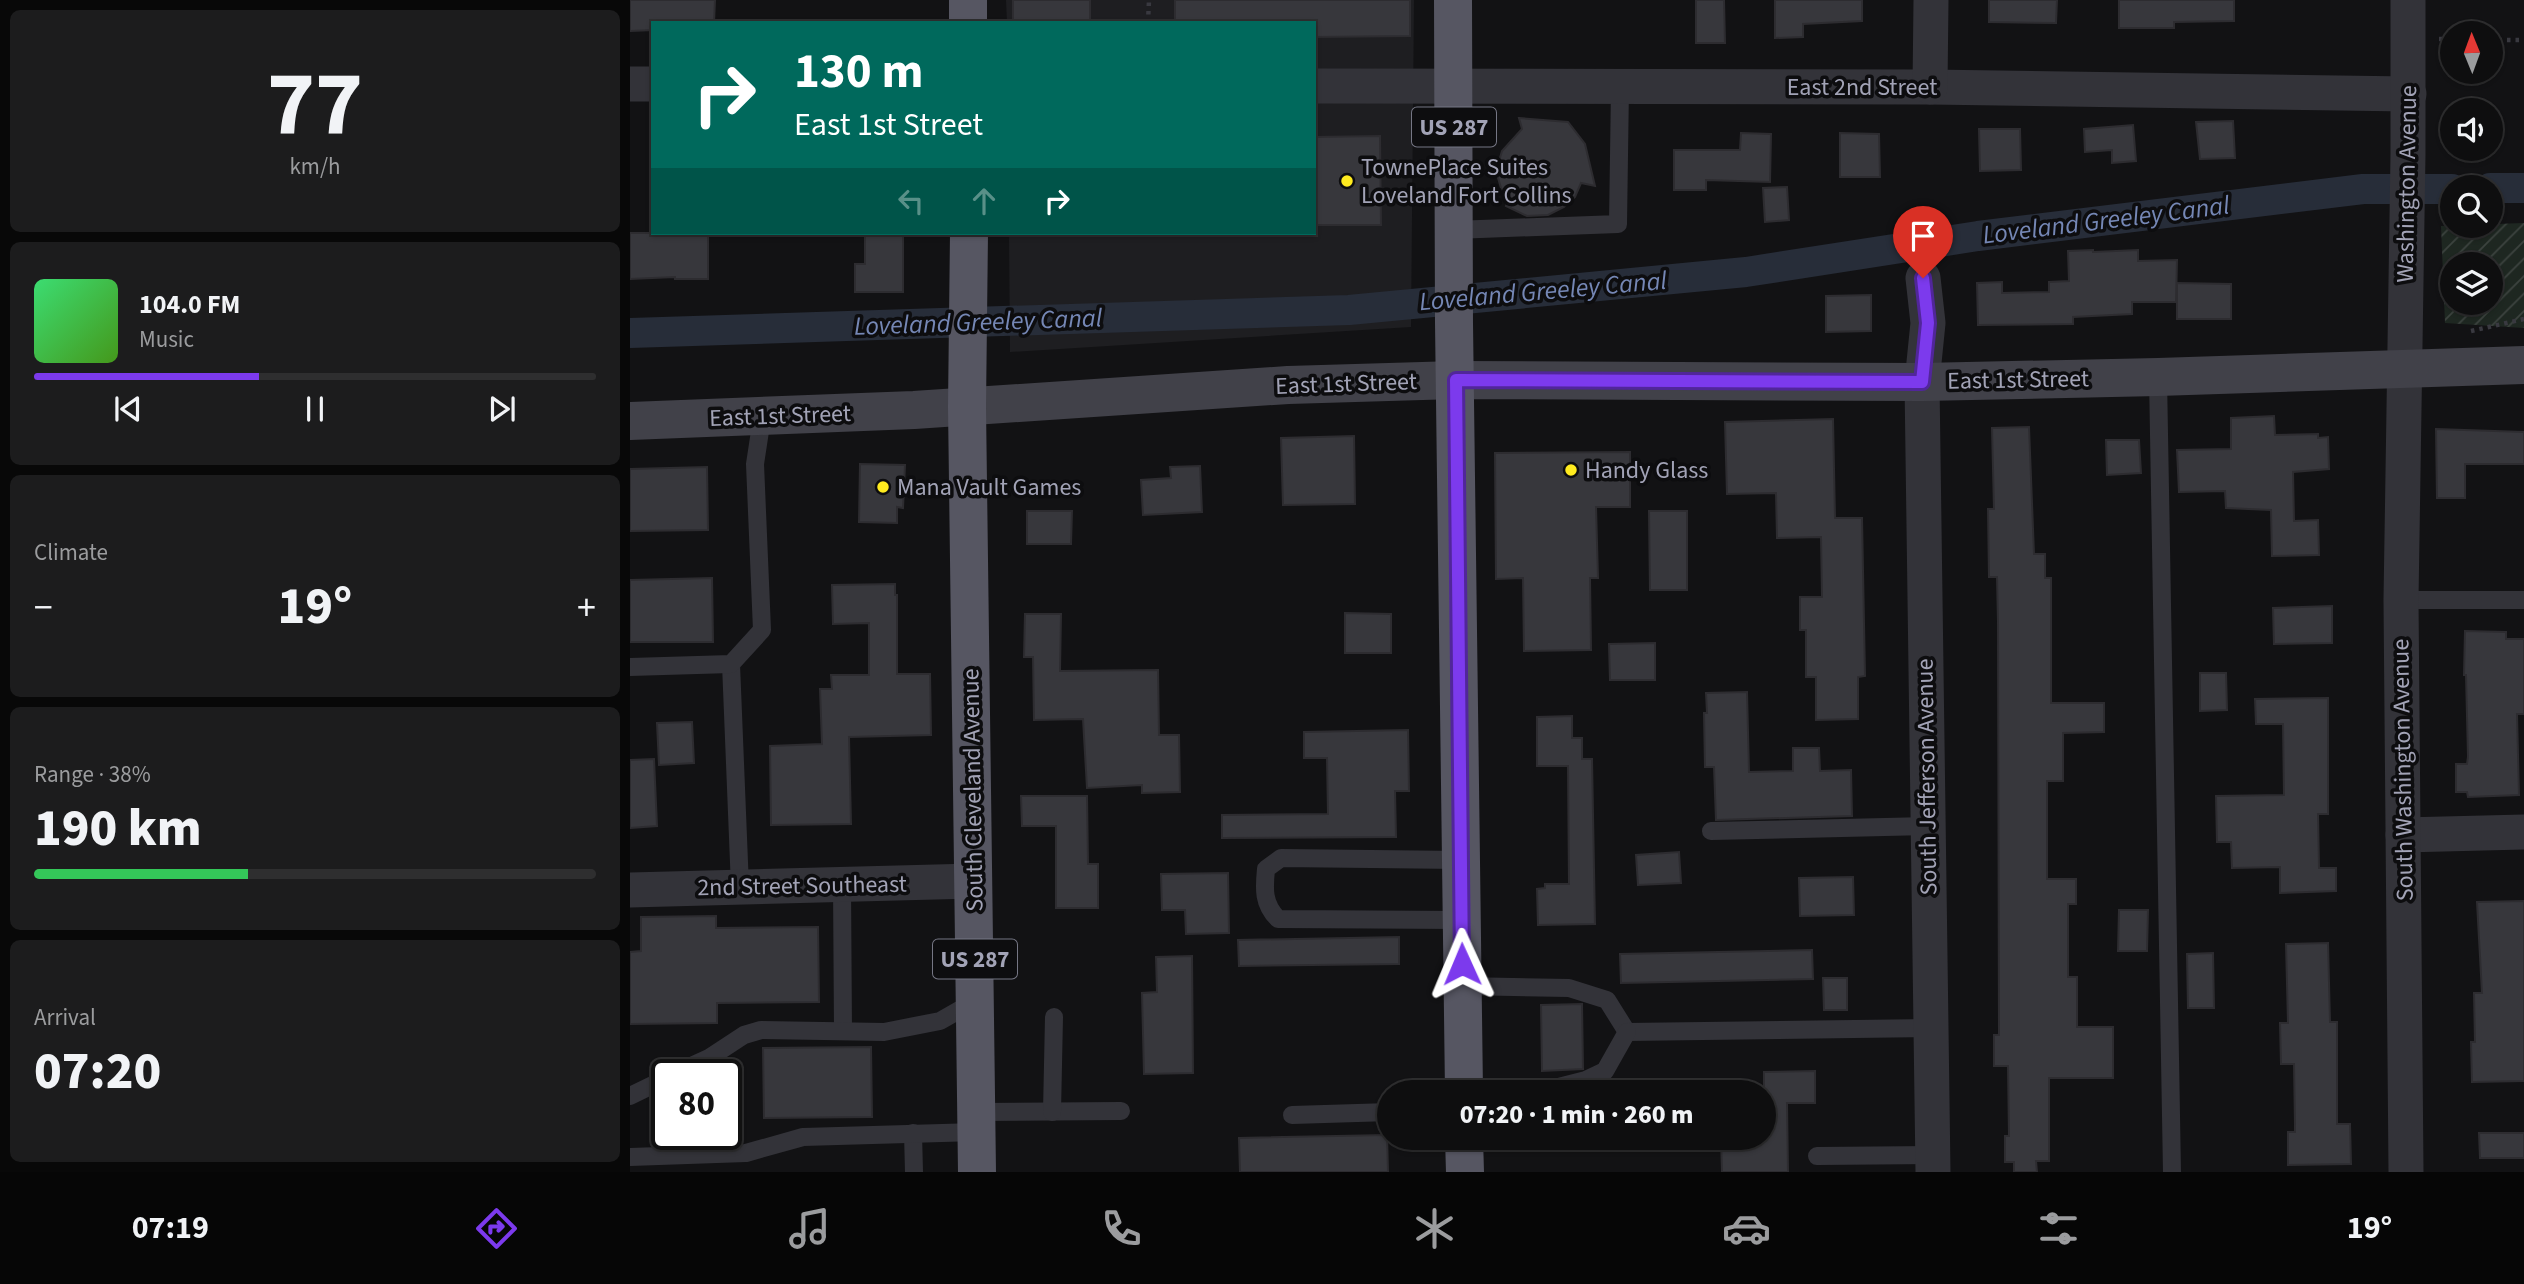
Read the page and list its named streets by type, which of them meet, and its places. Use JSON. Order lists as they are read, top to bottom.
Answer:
{
  "streets": {
    "highway": ["US 287", "South Cleveland Avenue"],
    "main road": ["East 1st Street"],
    "street": [
      "East 2nd Street",
      "Washington Avenue",
      "South Washington Avenue",
      "South Jefferson Avenue",
      "2nd Street Southeast"
    ]
  },
  "crossings": [
    ["East 2nd Street", "US 287"],
    ["East 2nd Street", "Washington Avenue"],
    ["US 287", "East 1st Street"],
    ["US 287", "South Cleveland Avenue"],
    ["Washington Avenue", "East 1st Street"],
    ["Washington Avenue", "South Washington Avenue"],
    ["East 1st Street", "South Washington Avenue"],
    ["East 1st Street", "South Jefferson Avenue"],
    ["East 1st Street", "South Cleveland Avenue"],
    ["South Cleveland Avenue", "2nd Street Southeast"]
  ],
  "water": ["Loveland Greeley Canal"],
  "places": ["TownePlace Suites Loveland Fort Collins", "Handy Glass", "Mana Vault Games"],
  "north": "top",
  "page": {
    "tile": [
      ["77", "km/h"],
      "Climate",
      ["Range · 38%", "190 km"],
      ["Arrival", "07:20"]
    ],
    "turn": ["130 m", "East 1st Street"],
    "song": ["104.0 FM", "Music"],
    "heat": ["−", "19°", "+"],
    "limit": "80",
    "trip": "07:20 · 1 min · 260 m",
    "tabs": ["07:19", "19°"]
  }
}
